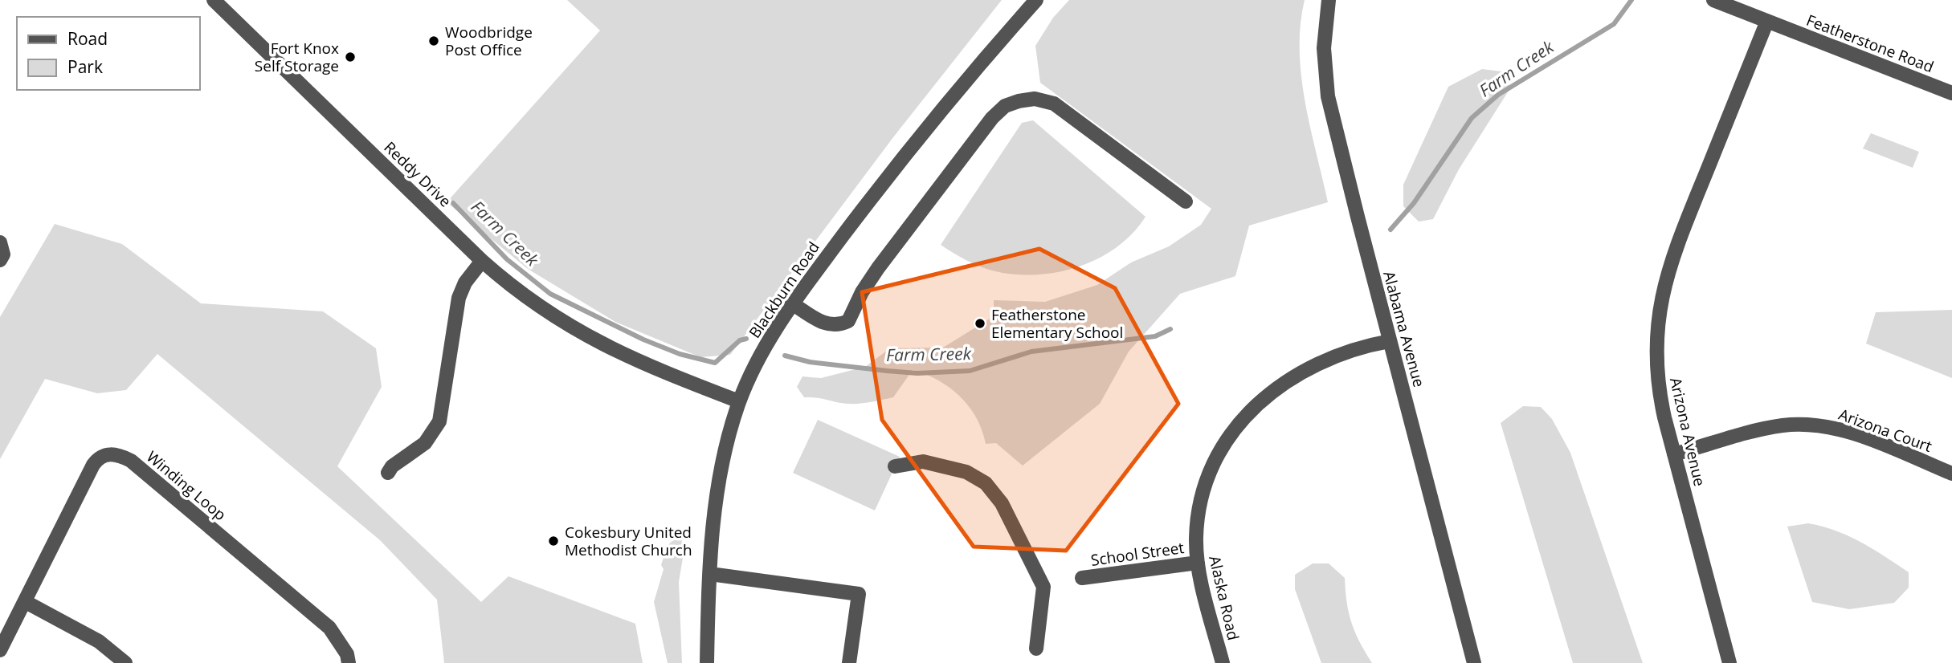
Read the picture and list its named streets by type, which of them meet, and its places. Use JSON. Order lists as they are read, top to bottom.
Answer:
{
  "streets": {
    "street": [
      "Featherstone Road",
      "Reddy Drive",
      "Blackburn Road",
      "Alabama Avenue",
      "Arizona Court",
      "Arizona Avenue",
      "Winding Loop",
      "School Street",
      "Alaska Road"
    ]
  },
  "crossings": [
    ["Featherstone Road", "Arizona Avenue"],
    ["Reddy Drive", "Blackburn Road"],
    ["Alabama Avenue", "Alaska Road"],
    ["Arizona Court", "Arizona Avenue"],
    ["School Street", "Alaska Road"]
  ],
  "water": ["Farm Creek"],
  "places": [
    "Woodbridge Post Office",
    "Fort Knox Self Storage",
    "Featherstone Elementary School",
    "Cokesbury United Methodist Church"
  ],
  "legend": ["Road", "Park"]
}
